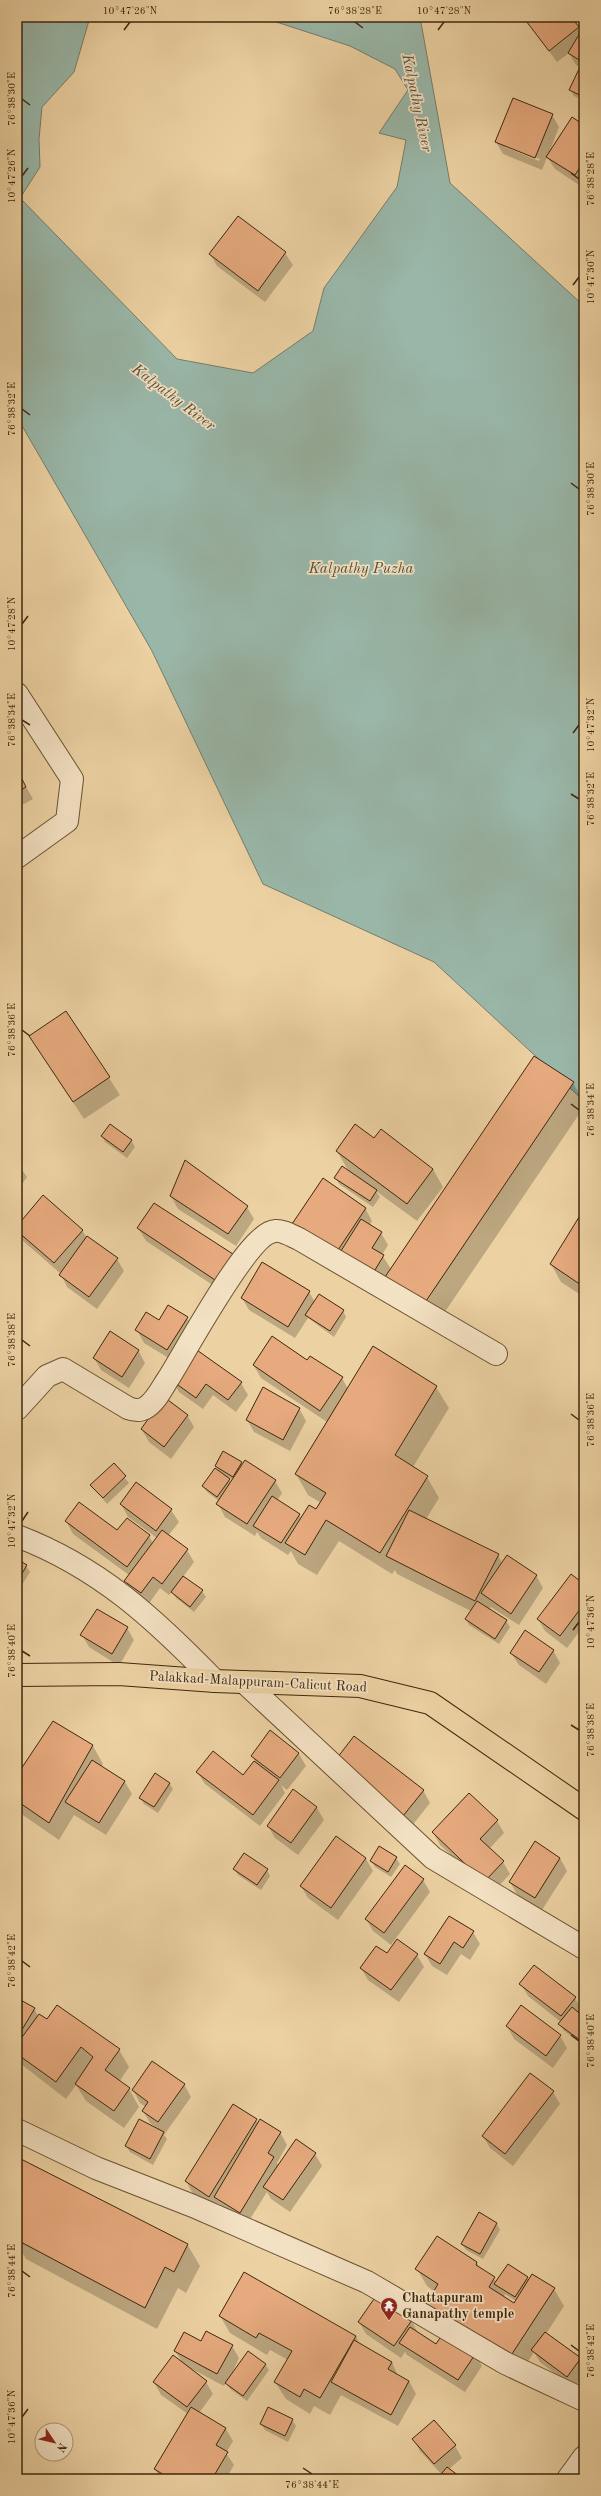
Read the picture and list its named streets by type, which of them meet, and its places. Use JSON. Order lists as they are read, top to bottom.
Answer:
{
  "streets": {
    "highway": ["Palakkad-Malappuram-Calicut Road"]
  },
  "water": ["Kalpathy River", "Kalpathy Puzha"],
  "places": {
    "temple": ["Chattapuram Ganapathy temple"]
  },
  "north": "bottom right",
  "coordinates": [
    "10°47'26\"N",
    "76°38'28\"E",
    "10°47'28\"N",
    "76°38'30\"E",
    "10°47'30\"N",
    "76°38'32\"E",
    "76°38'34\"E",
    "10°47'32\"N",
    "76°38'36\"E",
    "76°38'38\"E",
    "10°47'36\"N",
    "76°38'40\"E",
    "76°38'42\"E",
    "76°38'44\"E"
  ]
}
